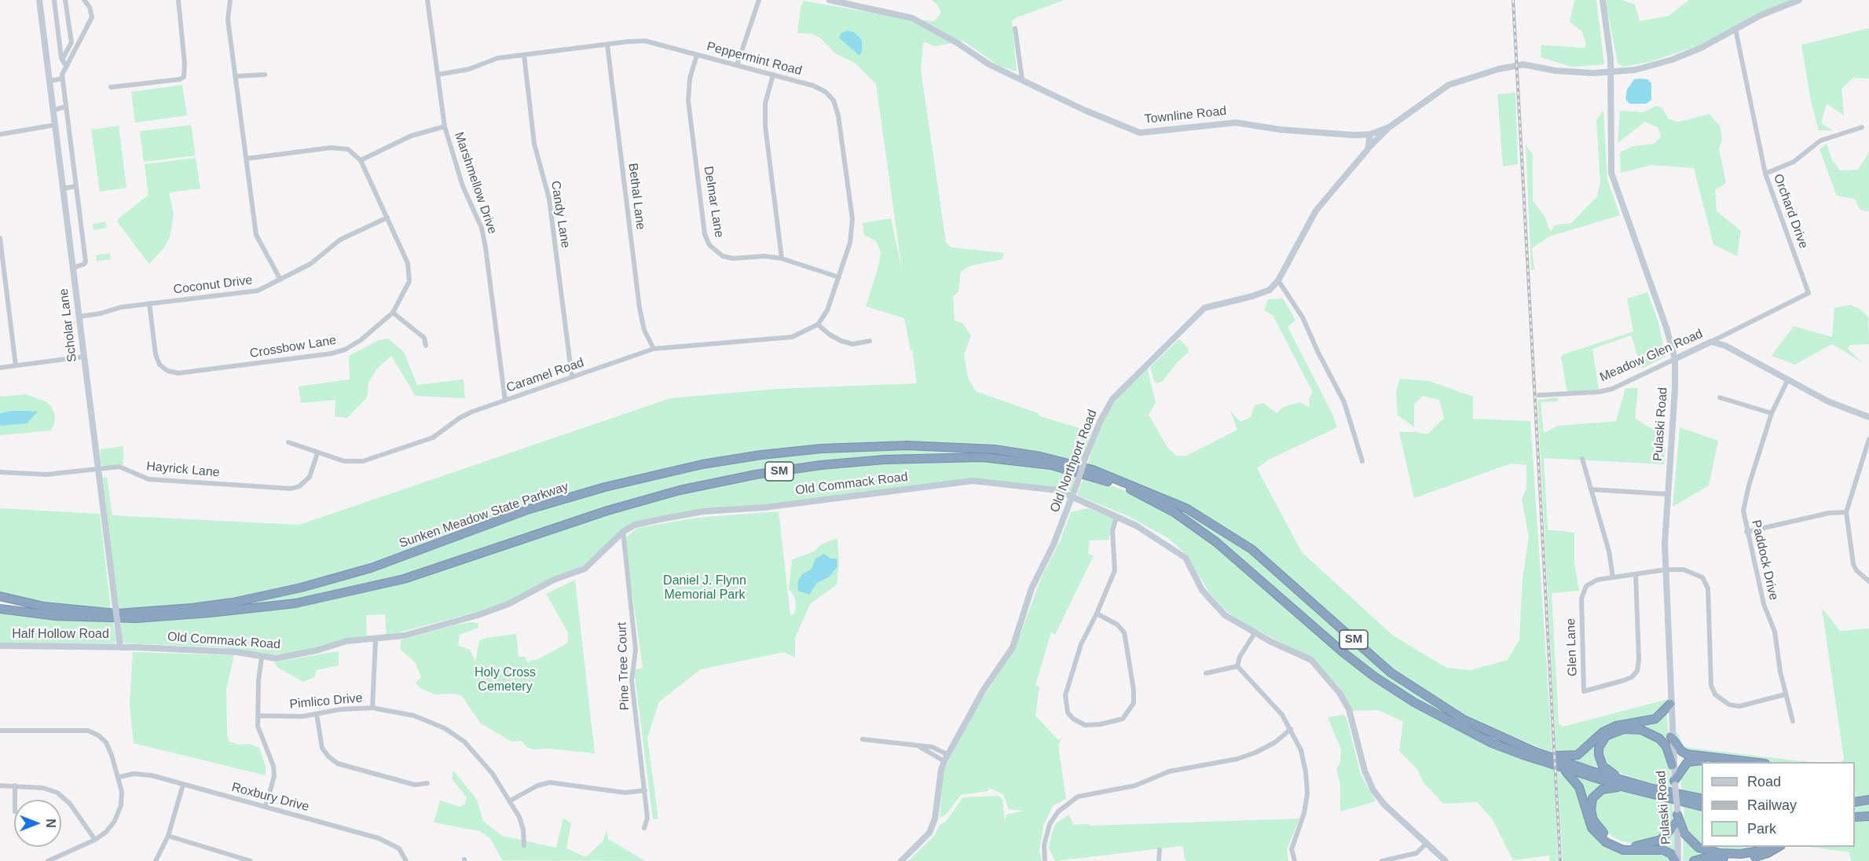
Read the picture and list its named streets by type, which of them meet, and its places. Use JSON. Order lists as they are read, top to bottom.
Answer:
{
  "streets": {
    "highway": ["SM", "Sunken Meadow State Parkway"],
    "main road": [
      "Townline Road",
      "Scholar Lane",
      "Meadow Glen Road",
      "Pulaski Road",
      "Old Northport Road",
      "Old Commack Road",
      "Half Hollow Road"
    ],
    "street": [
      "Peppermint Road",
      "Marshmellow Drive",
      "Bethal Lane",
      "Delmar Lane",
      "Orchard Drive",
      "Candy Lane",
      "Coconut Drive",
      "Crossbow Lane",
      "Caramel Road",
      "Hayrick Lane",
      "Paddock Drive",
      "Glen Lane",
      "Pine Tree Court",
      "Pimlico Drive",
      "Roxbury Drive"
    ]
  },
  "crossings": [
    ["Peppermint Road", "Marshmellow Drive"],
    ["Peppermint Road", "Bethal Lane"],
    ["Peppermint Road", "Delmar Lane"],
    ["Peppermint Road", "Candy Lane"],
    ["Peppermint Road", "Caramel Road"],
    ["Townline Road", "Orchard Drive"],
    ["Townline Road", "Pulaski Road"],
    ["Townline Road", "Old Northport Road"],
    ["Marshmellow Drive", "Caramel Road"],
    ["Bethal Lane", "Caramel Road"],
    ["Orchard Drive", "Meadow Glen Road"],
    ["Candy Lane", "Caramel Road"],
    ["Coconut Drive", "Scholar Lane"],
    ["Coconut Drive", "Crossbow Lane"],
    ["Scholar Lane", "Hayrick Lane"],
    ["Scholar Lane", "Old Commack Road"],
    ["Scholar Lane", "Half Hollow Road"],
    ["Meadow Glen Road", "Pulaski Road"],
    ["Meadow Glen Road", "Paddock Drive"],
    ["Caramel Road", "Hayrick Lane"],
    ["Pulaski Road", "Glen Lane"],
    ["Old Northport Road", "Old Commack Road"],
    ["Old Commack Road", "Half Hollow Road"],
    ["Old Commack Road", "Pine Tree Court"],
    ["Paddock Drive", "Glen Lane"]
  ],
  "parks": ["Daniel J. Flynn Memorial Park", "Holy Cross Cemetery"],
  "legend": ["Road", "Railway", "Park"],
  "north": "right"
}
